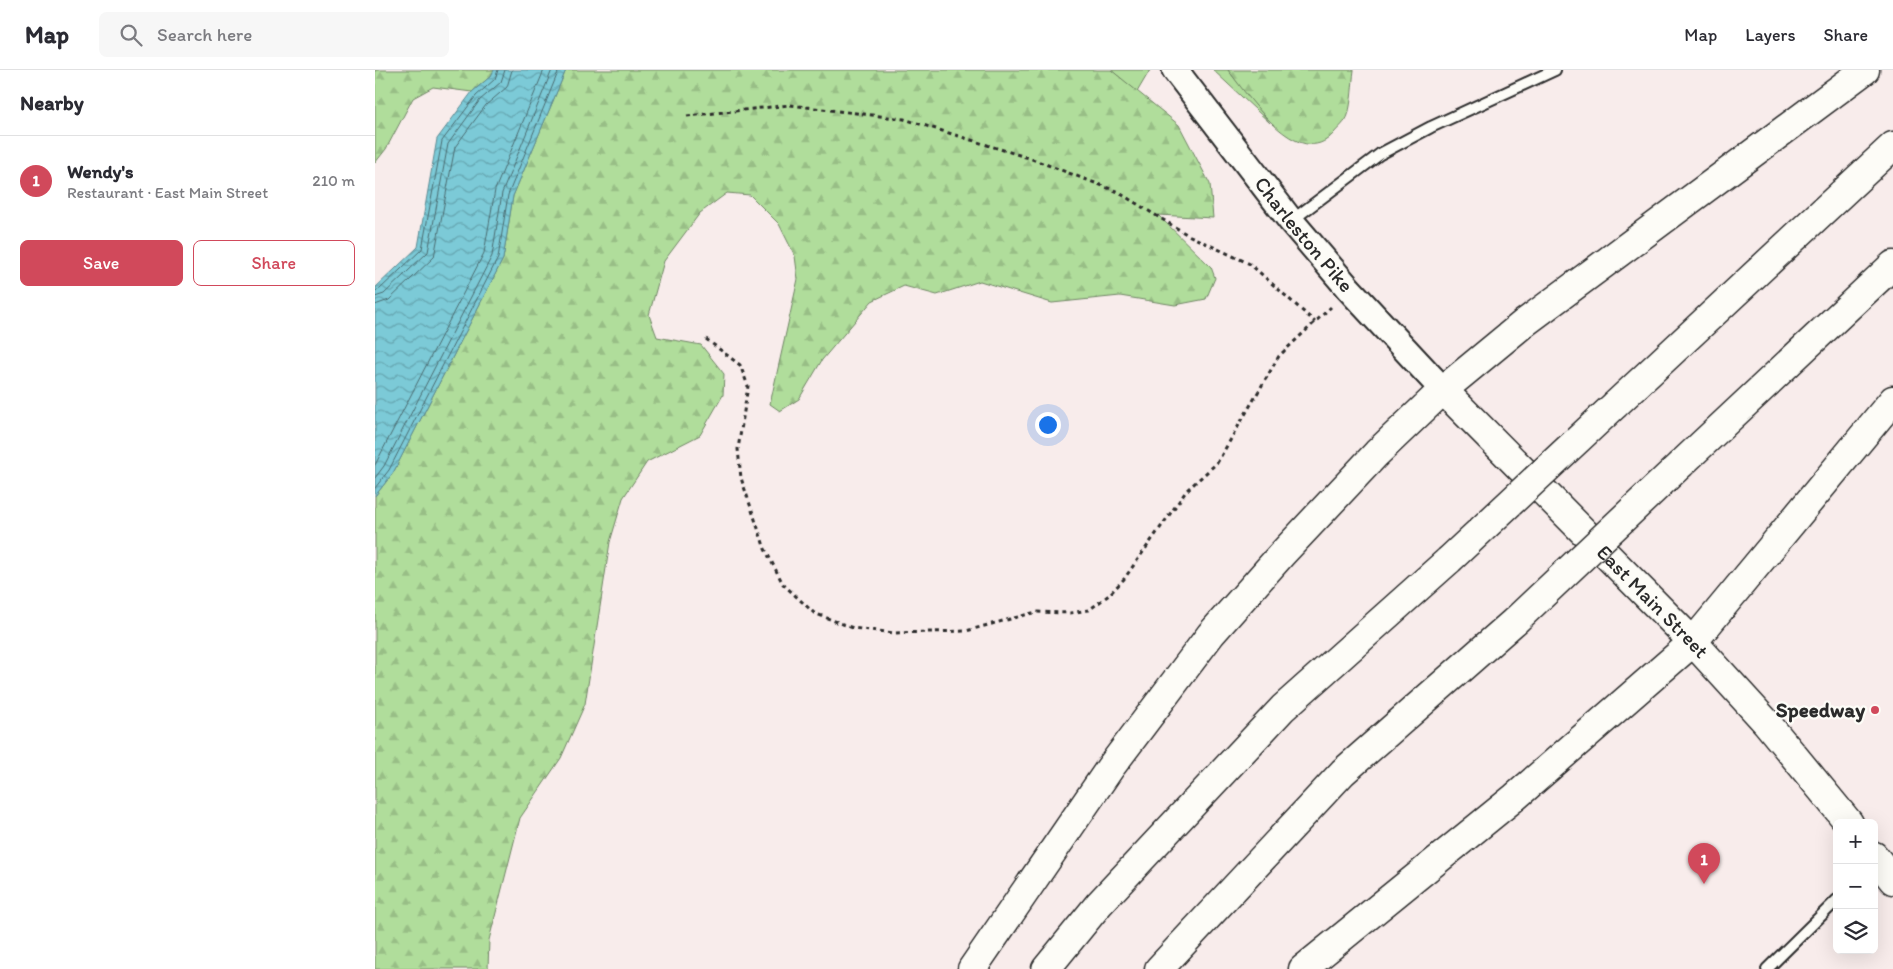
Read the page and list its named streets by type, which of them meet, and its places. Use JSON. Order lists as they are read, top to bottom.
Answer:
{
  "streets": {
    "main road": ["East Main Street"],
    "street": ["Charleston Pike"]
  },
  "crossings": [
    ["Charleston Pike", "East Main Street"]
  ],
  "places": ["Speedway"],
  "page": {
    "header": "Map",
    "search": "Search here",
    "nav": ["Map", "Layers", "Share"],
    "heading": "Nearby",
    "list": [
      {
        "mark": "1",
        "name": "Wendy's",
        "note": "Restaurant · East Main Street",
        "value": "210 m"
      }
    ],
    "buttons": ["Save", "Share"],
    "map_buttons": ["+", "−"],
    "pins": "1"
  }
}
